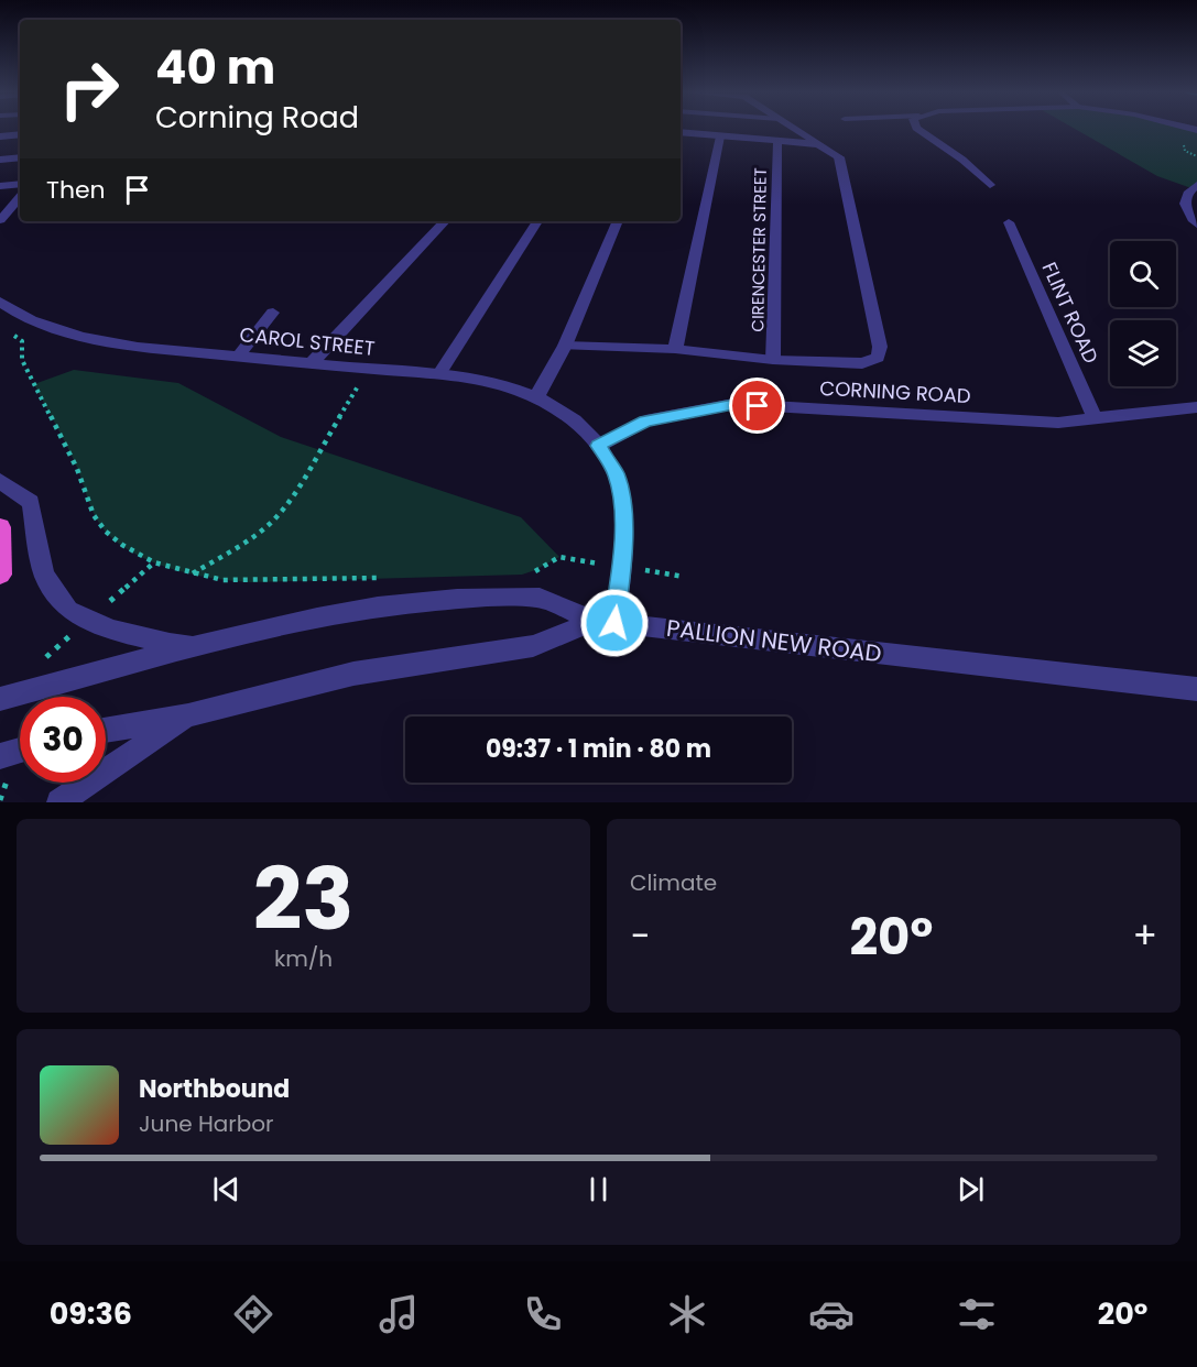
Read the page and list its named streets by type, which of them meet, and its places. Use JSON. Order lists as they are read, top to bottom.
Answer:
{
  "streets": {
    "street": [
      "CIRENCESTER STREET",
      "FLINT ROAD",
      "CAROL STREET",
      "CORNING ROAD",
      "PALLION NEW ROAD"
    ]
  },
  "crossings": [
    ["FLINT ROAD", "CORNING ROAD"],
    ["CAROL STREET", "CORNING ROAD"],
    ["CAROL STREET", "PALLION NEW ROAD"]
  ],
  "page": {
    "turn": ["40 m", "Corning Road"],
    "then": "Then",
    "limit": "30",
    "trip": "09:37 · 1 min · 80 m",
    "tile": [
      ["23", "km/h"],
      "Climate"
    ],
    "heat": ["−", "20°", "+"],
    "song": ["Northbound", "June Harbor"],
    "tabs": ["09:36", "20°"]
  }
}
